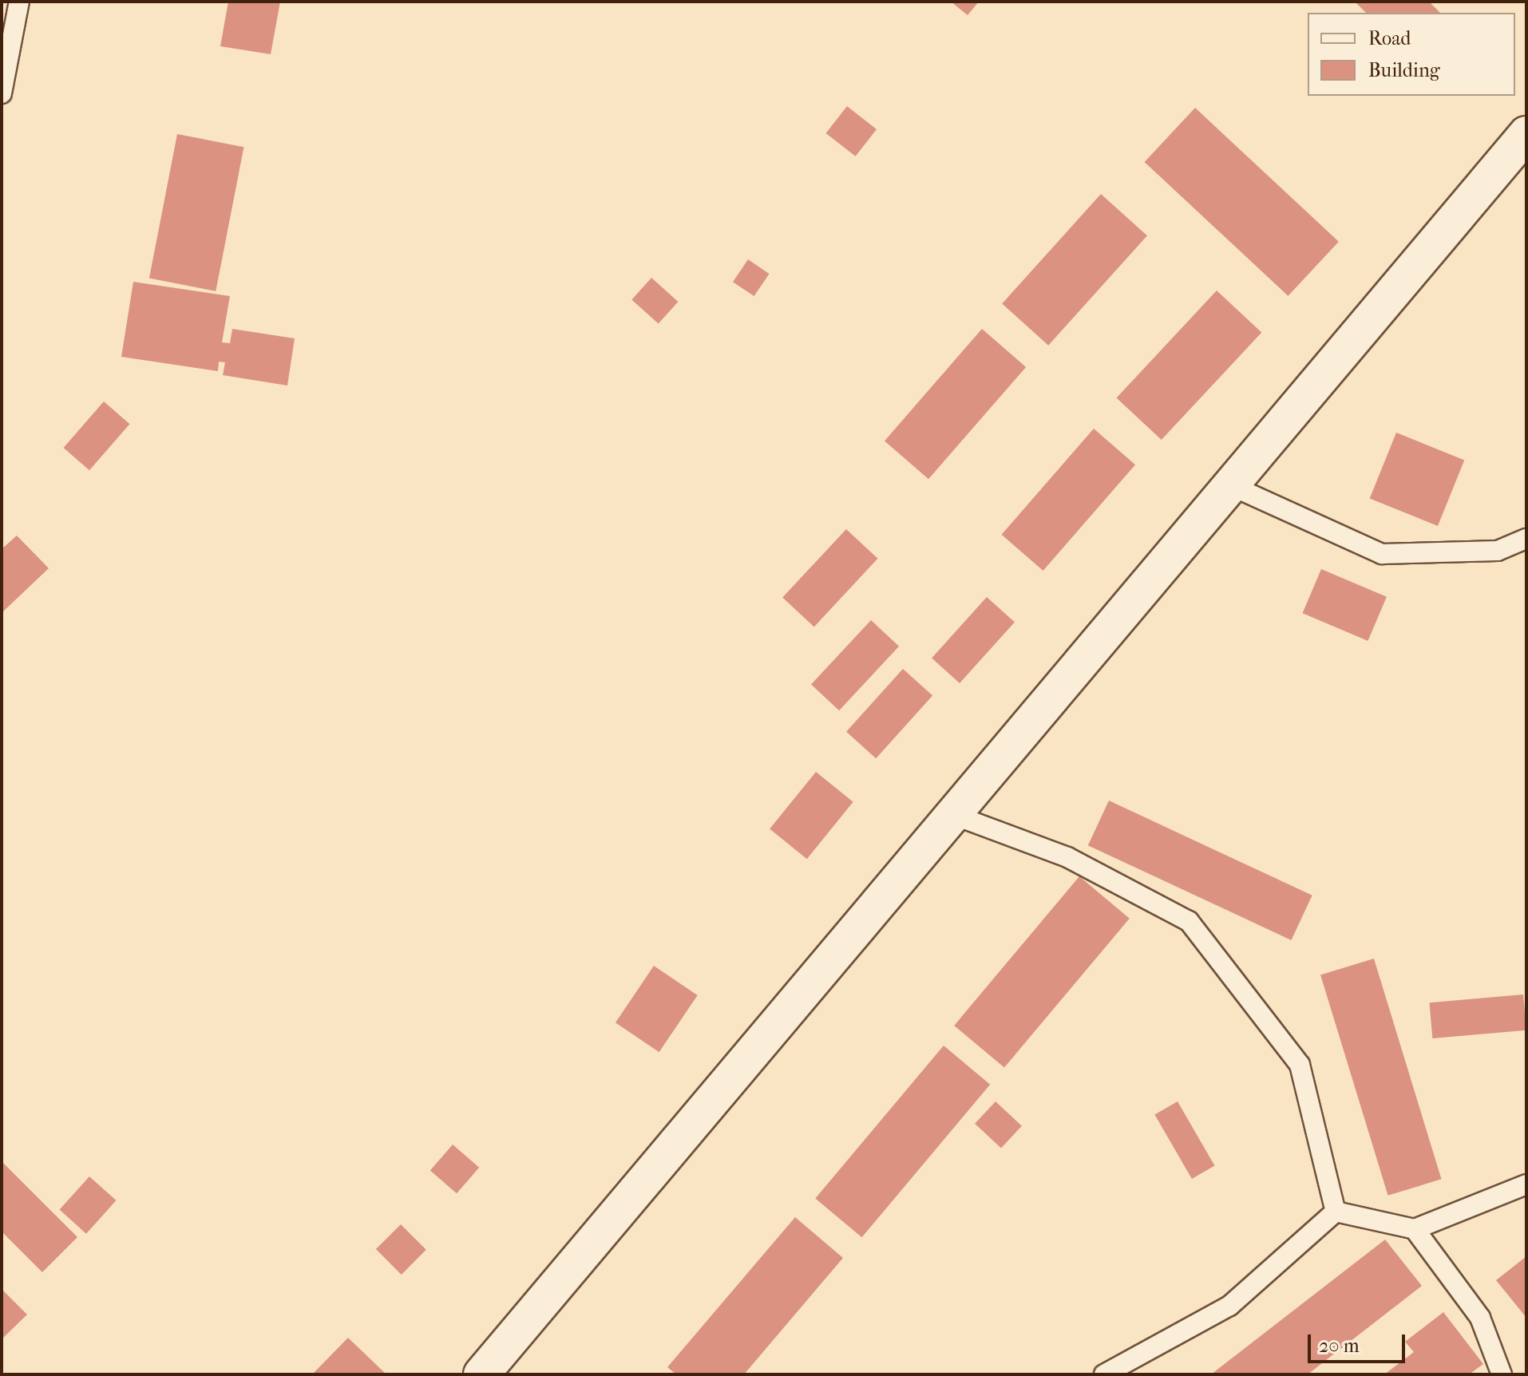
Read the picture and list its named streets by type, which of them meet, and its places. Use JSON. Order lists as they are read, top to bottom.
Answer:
{
  "legend": ["Road", "Building"],
  "scale_bar": "20 m"
}
